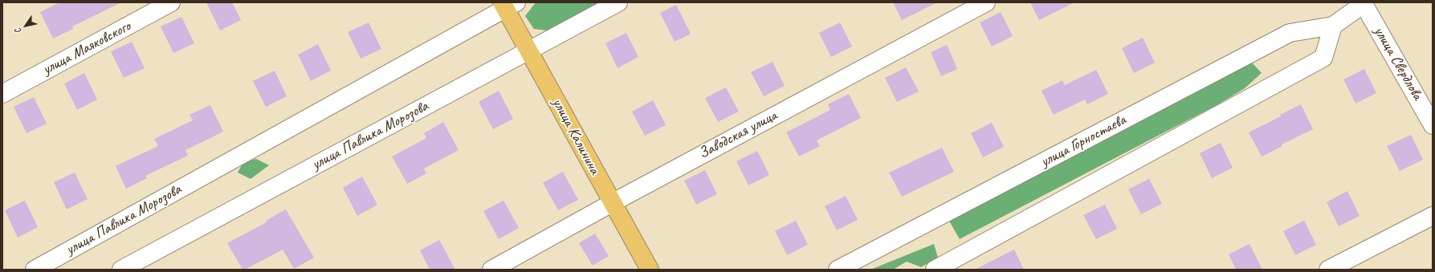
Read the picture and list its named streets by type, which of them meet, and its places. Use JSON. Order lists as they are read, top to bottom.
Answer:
{
  "streets": {
    "main road": ["улица Калинина"],
    "street": [
      "улица Маяковского",
      "улица Свердлова",
      "Заводская улица",
      "улица Павлика Морозова",
      "улица Горностаева"
    ]
  },
  "crossings": [
    ["улица Свердлова", "улица Горностаева"],
    ["Заводская улица", "улица Калинина"],
    ["улица Павлика Морозова", "улица Калинина"]
  ],
  "north": "bottom left"
}
